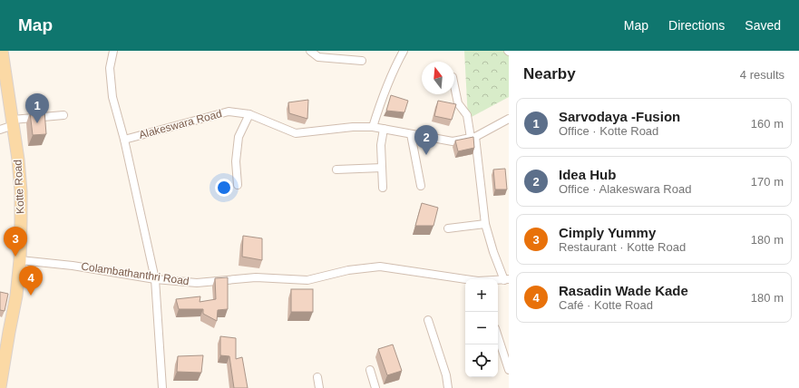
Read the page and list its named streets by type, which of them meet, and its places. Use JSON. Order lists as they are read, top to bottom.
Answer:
{
  "streets": {
    "main road": ["Kotte Road"],
    "street": ["Alakeswara Road", "Colambathanthri Road"]
  },
  "crossings": [
    ["Alakeswara Road", "Colambathanthri Road"],
    ["Kotte Road", "Colambathanthri Road"]
  ],
  "north": "top",
  "page": {
    "header": "Map",
    "nav": ["Map", "Directions", "Saved"],
    "heading": ["Nearby", "4 results"],
    "pins": [
      "1",
      "2",
      "3",
      "4"
    ],
    "list": [
      {
        "mark": "1",
        "name": "Sarvodaya -Fusion",
        "note": "Office · Kotte Road",
        "value": "160 m"
      },
      {
        "mark": "2",
        "name": "Idea Hub",
        "note": "Office · Alakeswara Road",
        "value": "170 m"
      },
      {
        "mark": "3",
        "name": "Cimply Yummy",
        "note": "Restaurant · Kotte Road",
        "value": "180 m"
      },
      {
        "mark": "4",
        "name": "Rasadin Wade Kade",
        "note": "Café · Kotte Road",
        "value": "180 m"
      }
    ],
    "map_buttons": ["+", "−"]
  }
}
